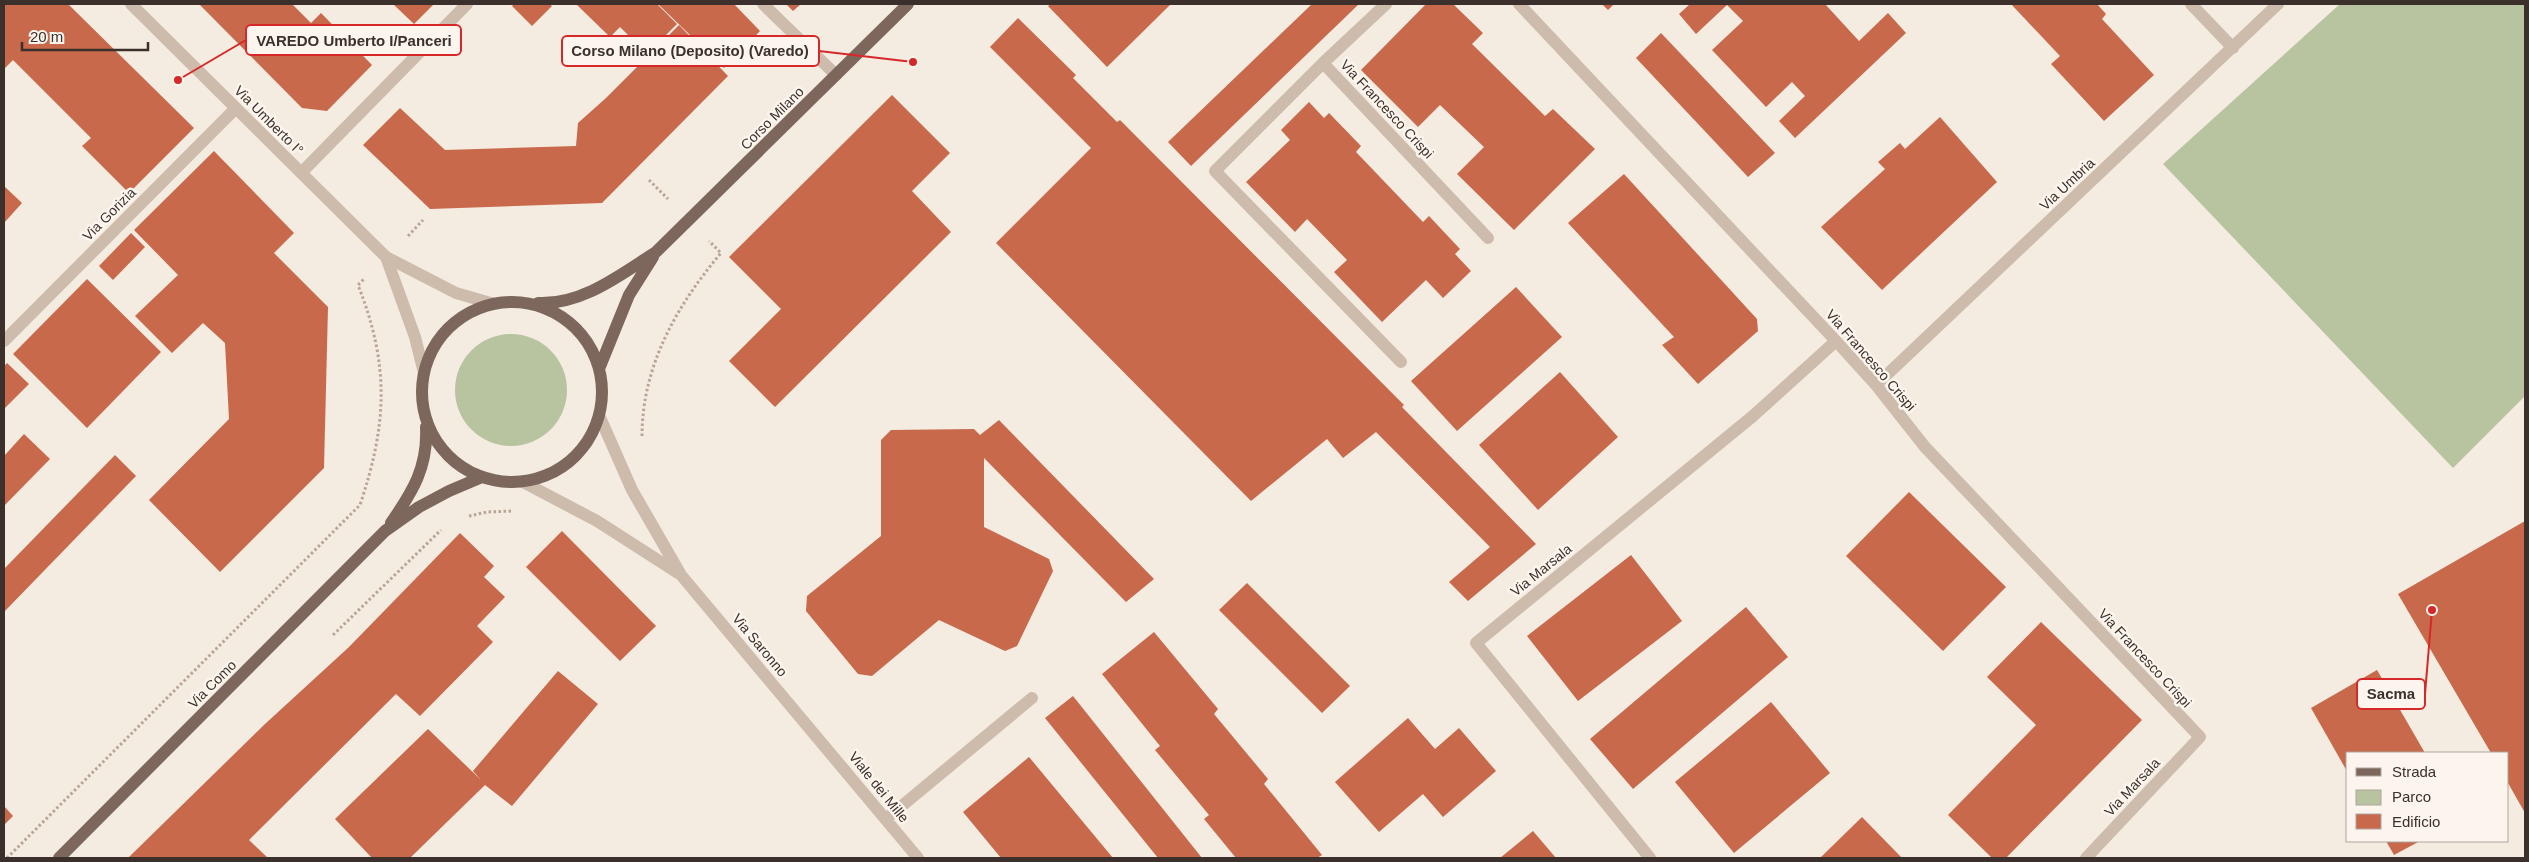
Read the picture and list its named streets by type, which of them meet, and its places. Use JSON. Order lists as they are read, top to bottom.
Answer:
{
  "streets": {
    "main road": ["Corso Milano", "Via Como"],
    "street": [
      "Via Francesco Crispi",
      "Via Umberto I°",
      "Via Umbria",
      "Via Gorizia",
      "Via Marsala",
      "Via Saronno",
      "Viale dei Mille"
    ]
  },
  "crossings": [
    ["Via Francesco Crispi", "Via Umbria"],
    ["Via Francesco Crispi", "Via Marsala"],
    ["Corso Milano", "Via Como"],
    ["Via Umberto I°", "Via Gorizia"],
    ["Via Saronno", "Viale dei Mille"]
  ],
  "places": ["Corso Milano (Deposito) (Varedo)", "VAREDO Umberto I/Panceri", "Sacma"],
  "legend": ["Strada", "Parco", "Edificio"],
  "scale_bar": "20 m"
}
